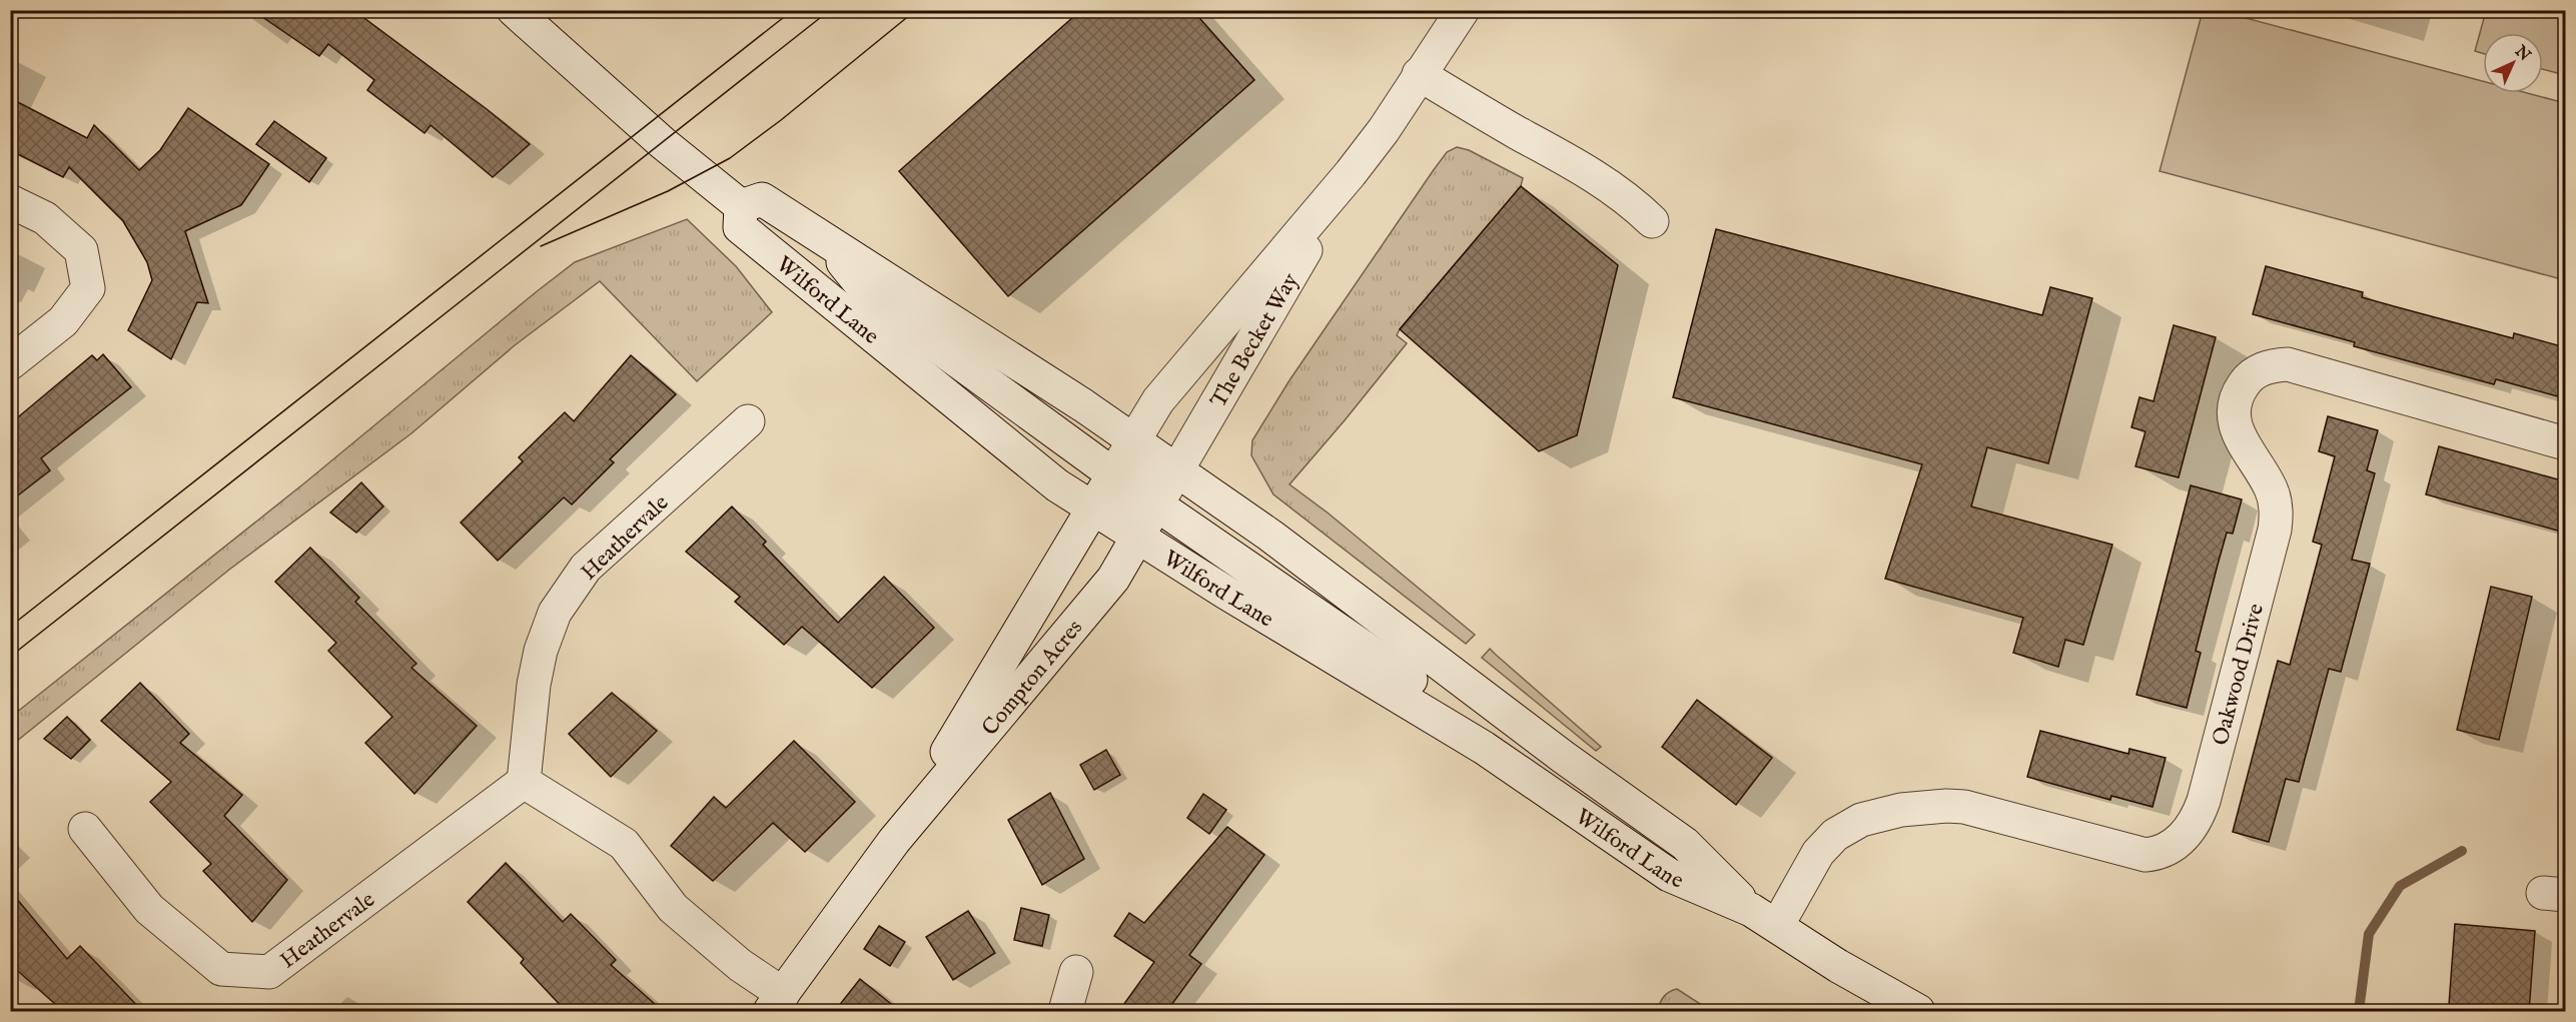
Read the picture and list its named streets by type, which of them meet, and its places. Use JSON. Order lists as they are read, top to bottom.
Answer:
{
  "streets": {
    "street": [
      "Wilford Lane",
      "The Becket Way",
      "Heathervale",
      "Oakwood Drive",
      "Compton Acres"
    ]
  },
  "crossings": [
    ["Wilford Lane", "The Becket Way"],
    ["Wilford Lane", "Oakwood Drive"],
    ["Wilford Lane", "Compton Acres"],
    ["The Becket Way", "Compton Acres"]
  ],
  "north": "top right"
}
